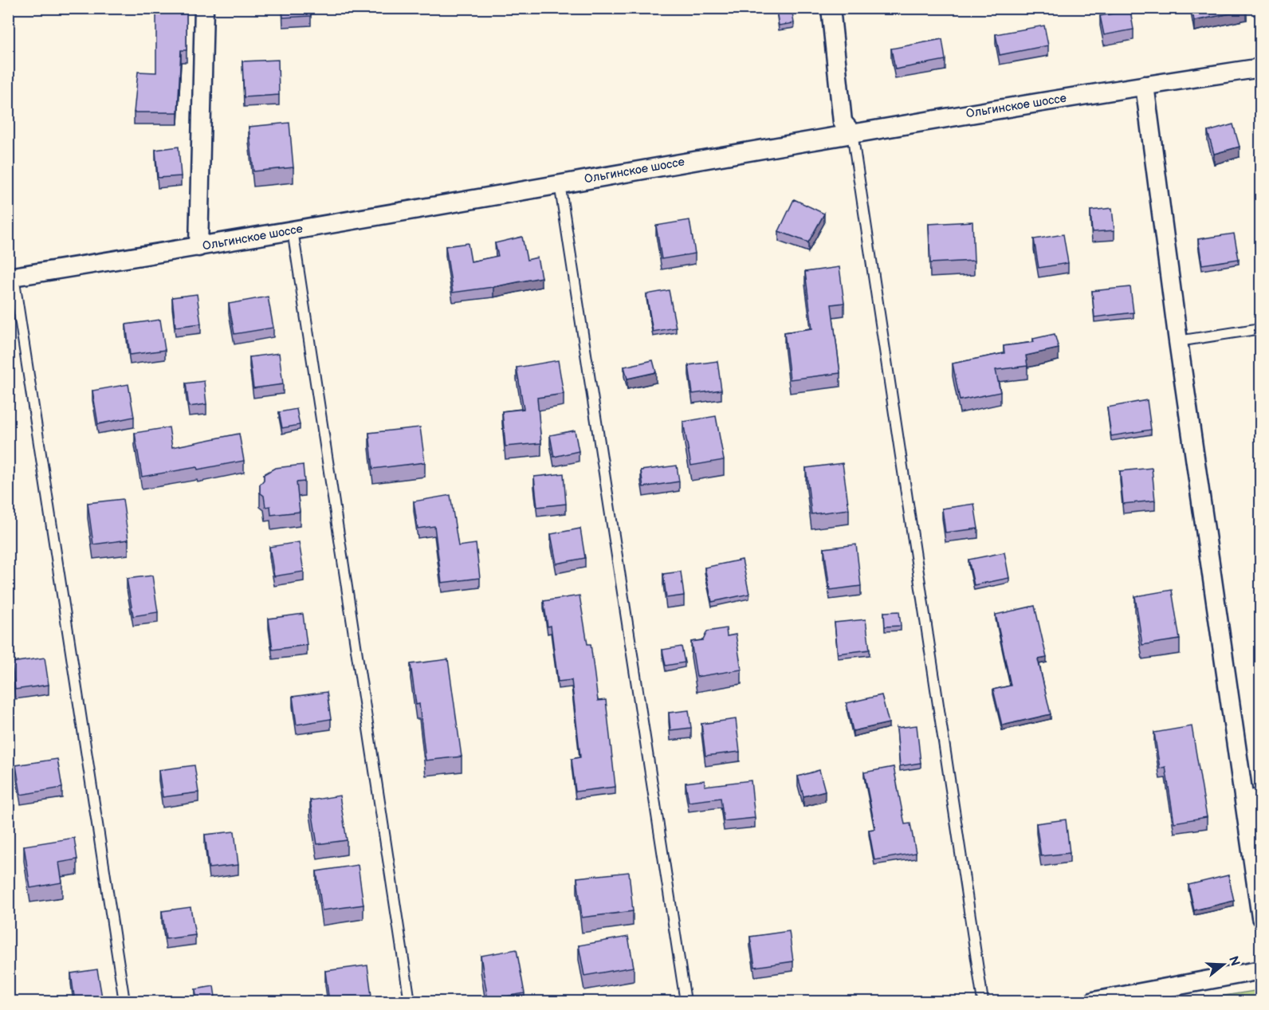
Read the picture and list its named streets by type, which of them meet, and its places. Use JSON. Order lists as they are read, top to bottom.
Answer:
{
  "streets": {
    "street": ["Ольгинское шоссе"]
  },
  "north": "right"
}
